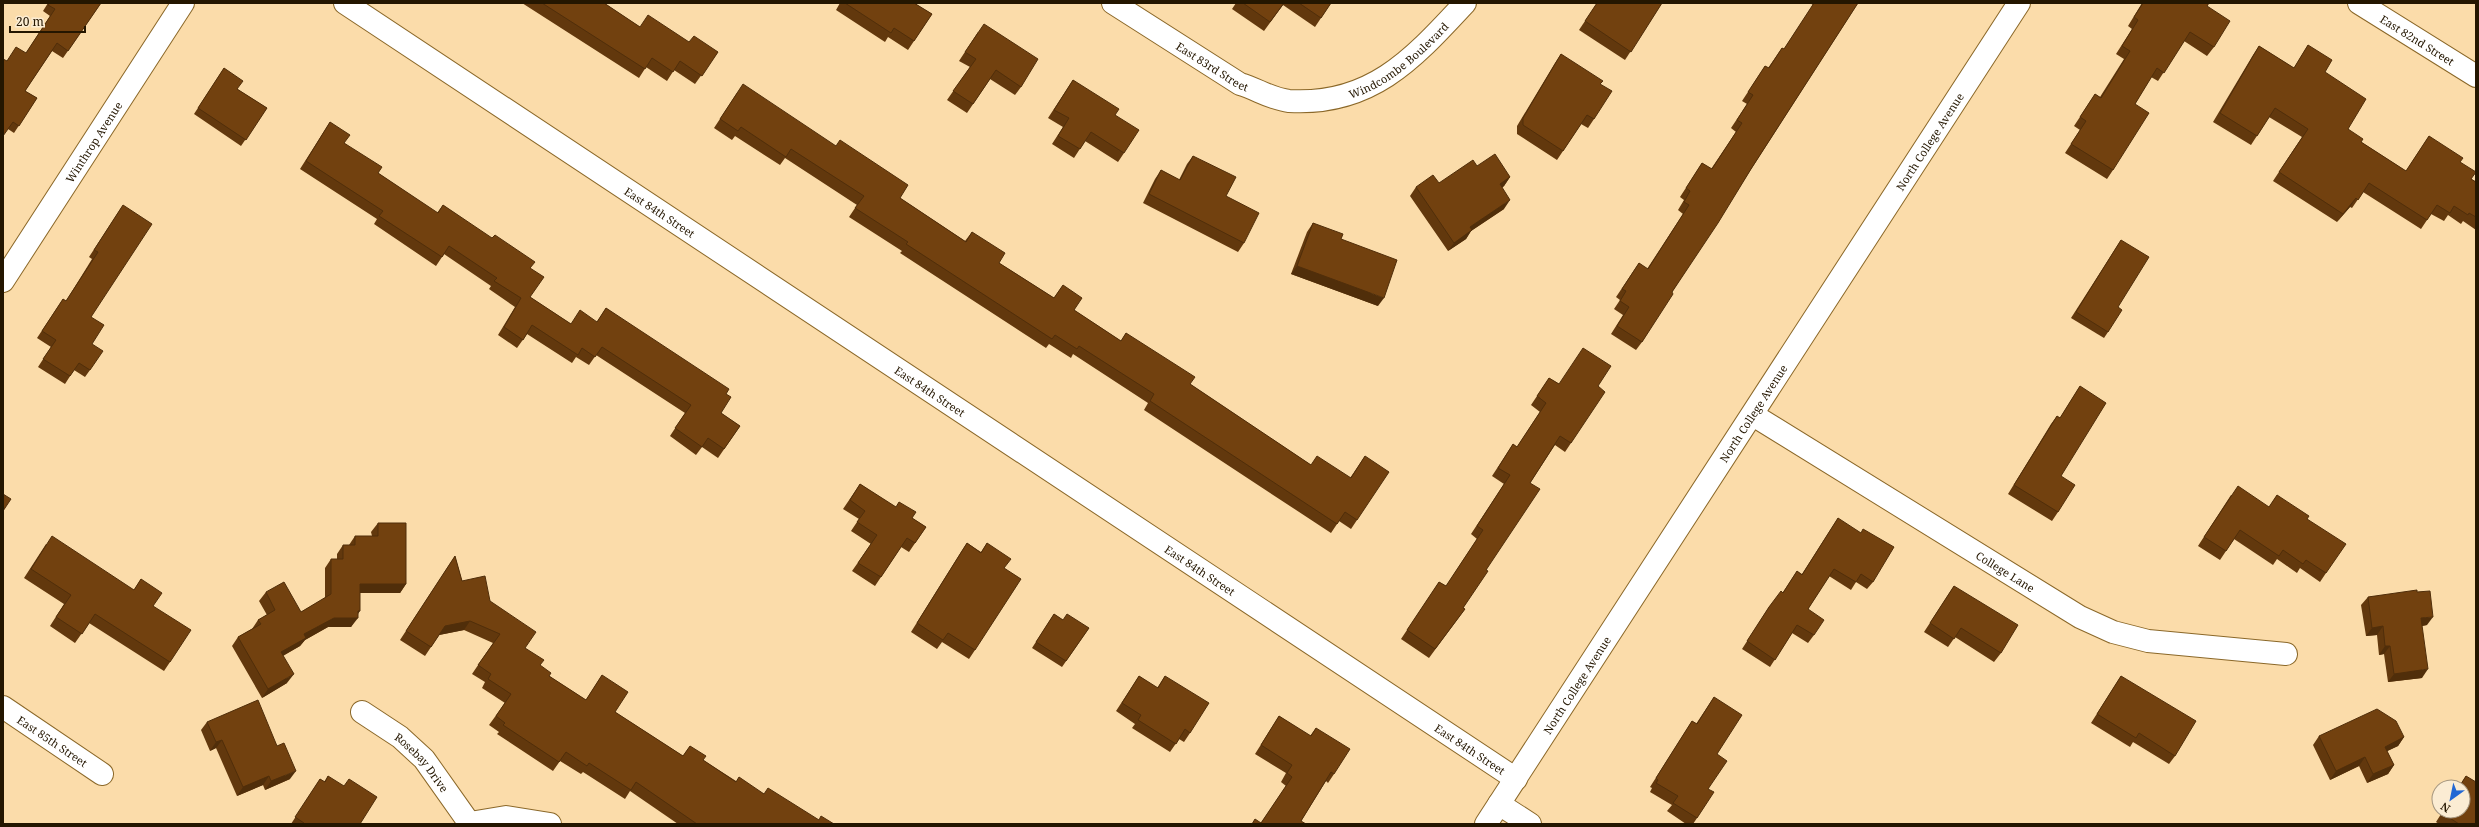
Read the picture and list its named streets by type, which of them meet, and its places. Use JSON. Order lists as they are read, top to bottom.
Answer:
{
  "streets": {
    "street": [
      "East 82nd Street",
      "Windcombe Boulevard",
      "East 83rd Street",
      "Winthrop Avenue",
      "North College Avenue",
      "East 84th Street",
      "College Lane",
      "East 85th Street",
      "Rosebay Drive"
    ]
  },
  "crossings": [
    ["Windcombe Boulevard", "East 83rd Street"],
    ["North College Avenue", "East 84th Street"],
    ["North College Avenue", "College Lane"]
  ],
  "scale_bar": "20 m",
  "north": "bottom left"
}
